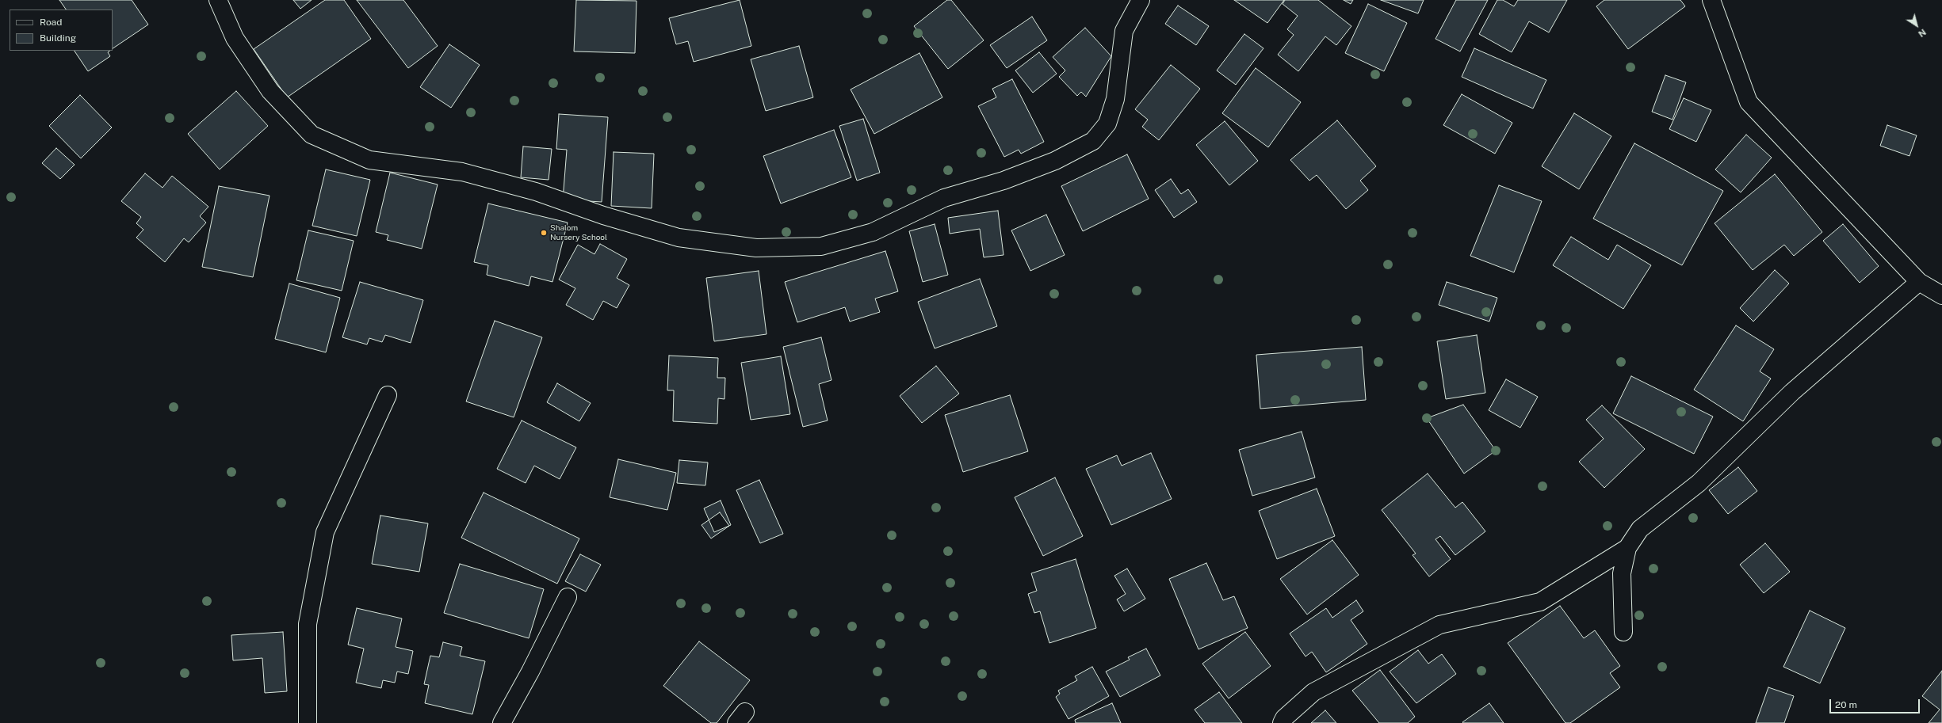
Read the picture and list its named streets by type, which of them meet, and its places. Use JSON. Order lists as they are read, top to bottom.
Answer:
{
  "places": ["Shalom Nursery School"],
  "legend": ["Road", "Building"],
  "scale_bar": "20 m",
  "north": "bottom right"
}
